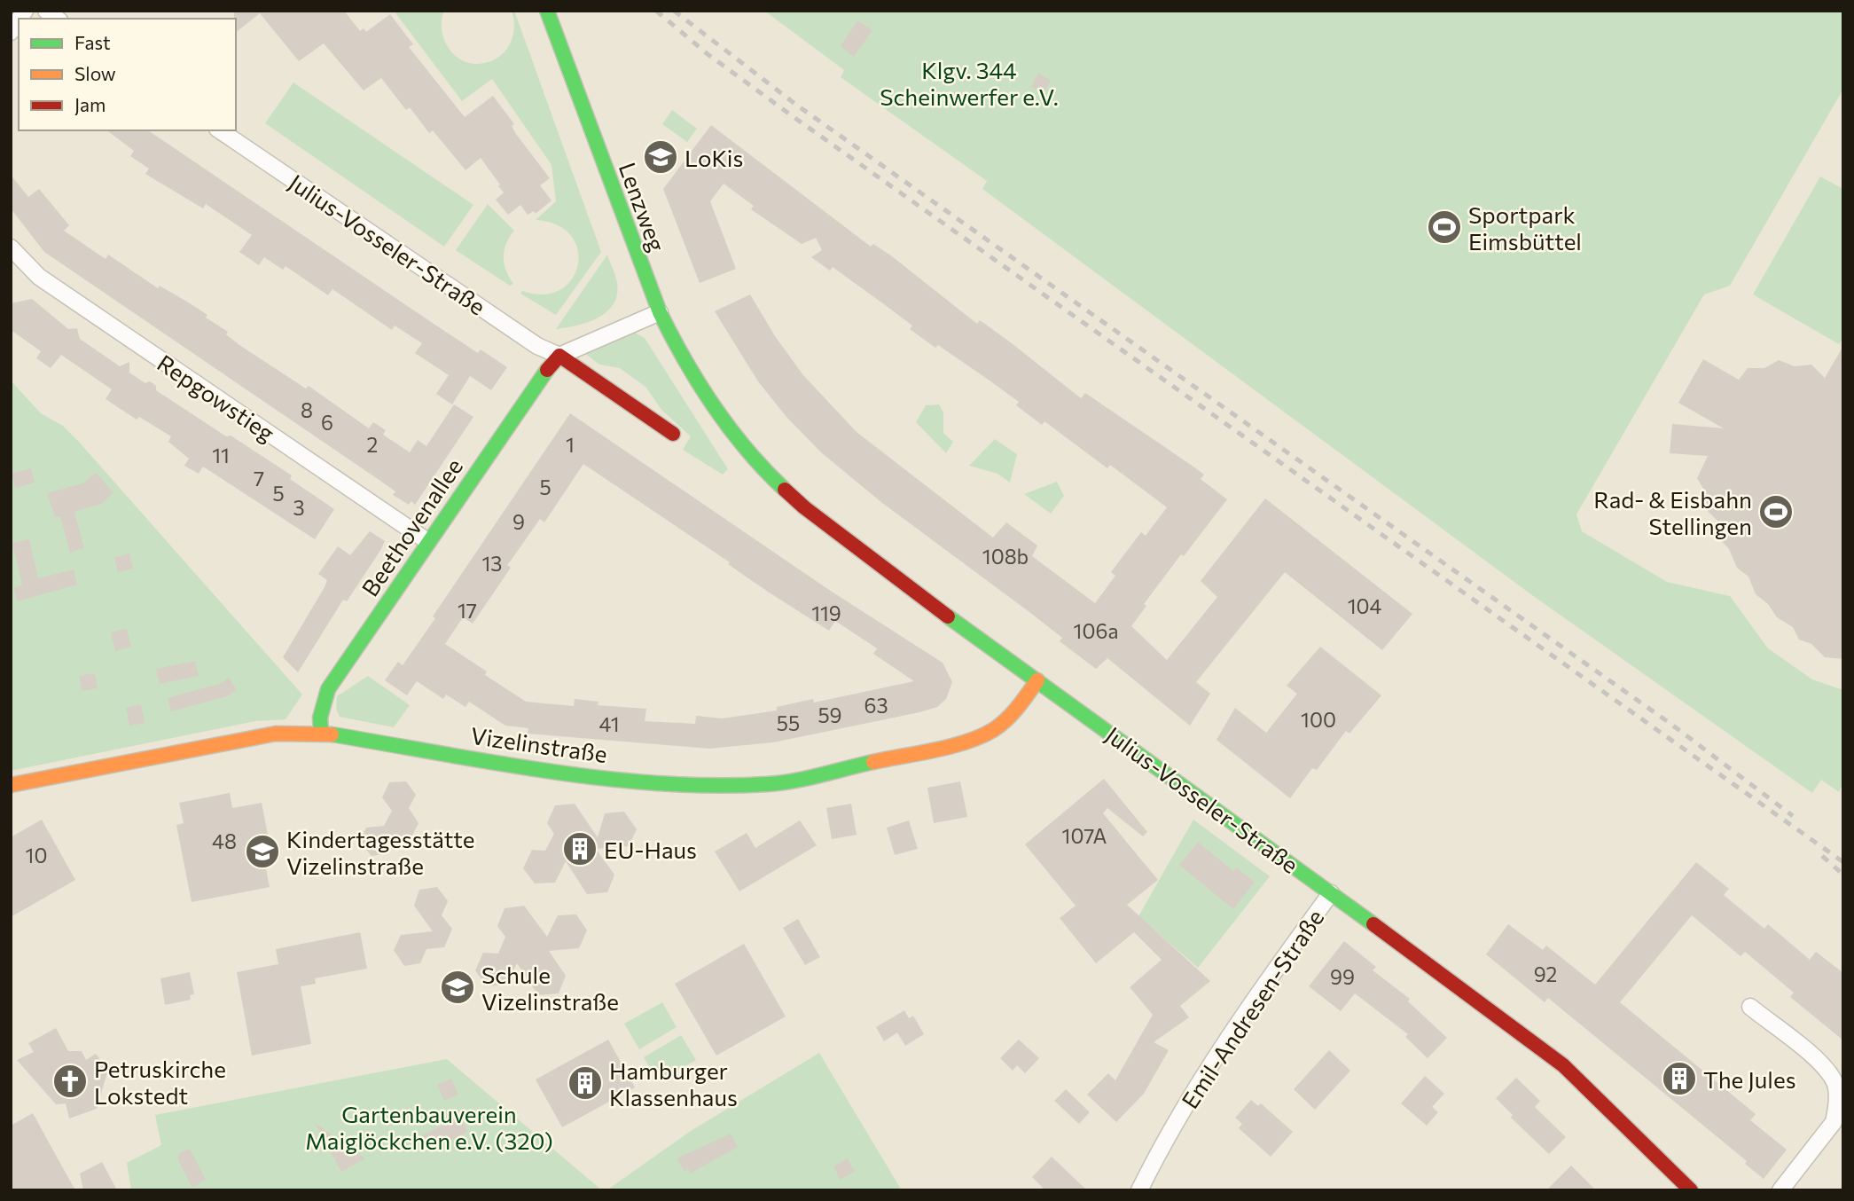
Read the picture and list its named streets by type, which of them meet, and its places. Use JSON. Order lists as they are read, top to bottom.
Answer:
{
  "streets": {
    "street": [
      "Lenzweg",
      "Julius-Vosseler-Straße",
      "Repgowstieg",
      "Beethovenallee",
      "Vizelinstraße",
      "Emil-Andresen-Straße"
    ]
  },
  "crossings": [
    ["Lenzweg", "Julius-Vosseler-Straße"],
    ["Julius-Vosseler-Straße", "Beethovenallee"],
    ["Julius-Vosseler-Straße", "Vizelinstraße"],
    ["Julius-Vosseler-Straße", "Emil-Andresen-Straße"],
    ["Repgowstieg", "Beethovenallee"],
    ["Beethovenallee", "Vizelinstraße"]
  ],
  "parks": ["Klgv. 344 Scheinwerfer e.V.", "Gartenbauverein Maiglöckchen e.V. (320)"],
  "places": {
    "school or university": ["LoKis", "Kindertagesstätte Vizelinstraße", "Schule Vizelinstraße"],
    "sports": ["Sportpark Eimsbüttel", "Rad- & Eisbahn Stellingen"],
    "building": ["EU-Haus", "The Jules", "Hamburger Klassenhaus"],
    "church": ["Petruskirche Lokstedt"]
  },
  "house_numbers": [
    "8",
    "6",
    "2",
    "1",
    "11",
    "7",
    "5",
    "5",
    "3",
    "9",
    "108b",
    "13",
    "104",
    "17",
    "119",
    "106a",
    "63",
    "59",
    "100",
    "55",
    "41",
    "107A",
    "48",
    "10",
    "92",
    "99"
  ],
  "legend": ["Fast", "Slow", "Jam"]
}
